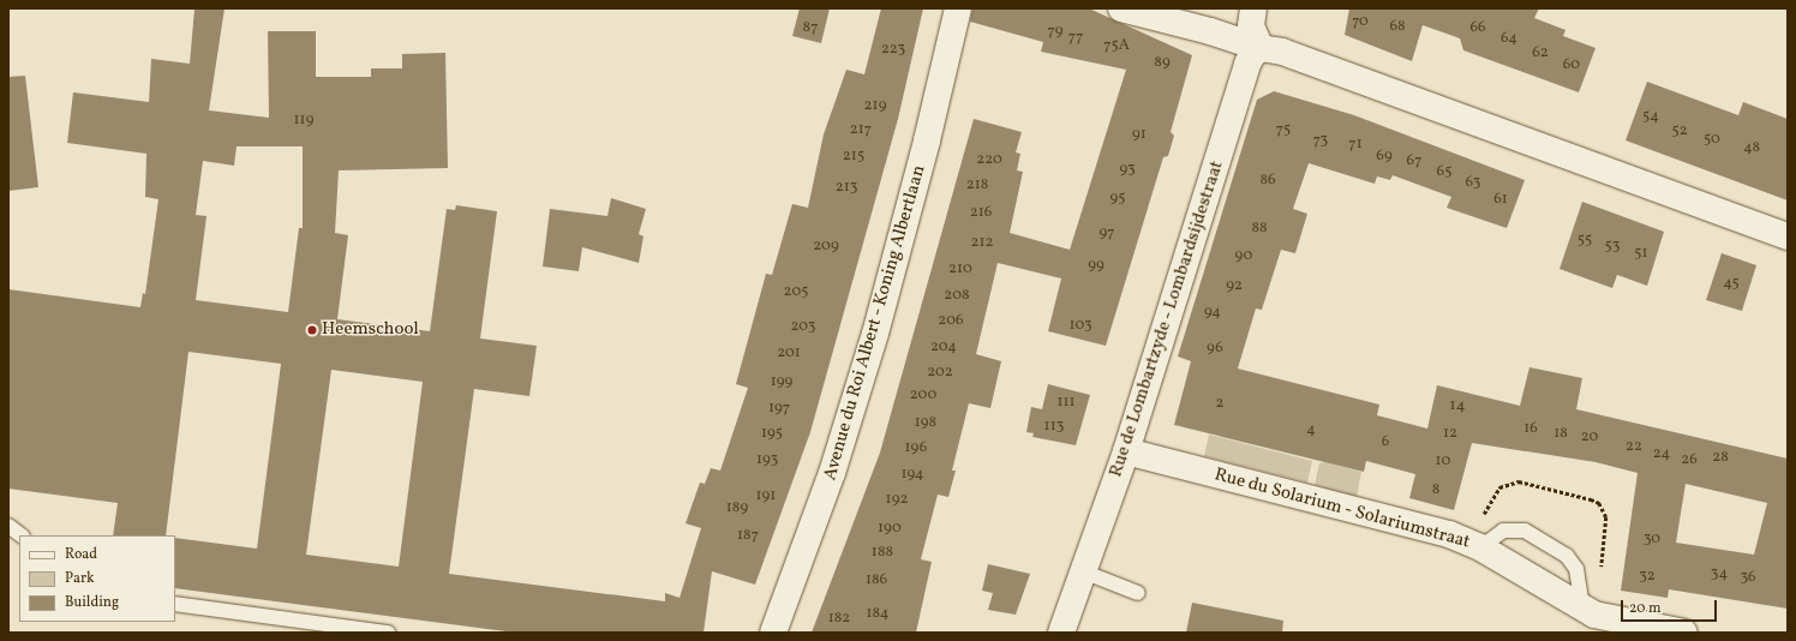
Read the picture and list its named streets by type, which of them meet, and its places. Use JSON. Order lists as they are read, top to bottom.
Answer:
{
  "streets": {
    "street": ["Rue de Lombartzyde - Lombardsijdestraat", "Avenue du Roi Albert - Koning Albertlaan", "Rue du Solarium - Solariumstraat"]
  },
  "crossings": [
    ["Rue de Lombartzyde - Lombardsijdestraat", "Rue du Solarium - Solariumstraat"]
  ],
  "places": ["Heemschool"],
  "house_numbers": [
    "70",
    "68",
    "87",
    "66",
    "79",
    "77",
    "64",
    "75A",
    "223",
    "62",
    "89",
    "60",
    "219",
    "54",
    "119",
    "217",
    "75",
    "52",
    "91",
    "50",
    "73",
    "71",
    "48",
    "215",
    "69",
    "220",
    "67",
    "93",
    "65",
    "86",
    "63",
    "218",
    "213",
    "95",
    "61",
    "216",
    "88",
    "97",
    "55",
    "212",
    "209",
    "53",
    "51",
    "90",
    "99",
    "210",
    "45",
    "92",
    "205",
    "208",
    "94",
    "206",
    "103",
    "203",
    "204",
    "96",
    "201",
    "202",
    "199",
    "200",
    "111",
    "2",
    "14",
    "197",
    "198",
    "113",
    "16",
    "4",
    "195",
    "12",
    "18",
    "20",
    "6",
    "22",
    "196",
    "24",
    "28",
    "193",
    "26",
    "10",
    "194",
    "8",
    "191",
    "192",
    "189",
    "190",
    "187",
    "30",
    "188",
    "34",
    "32",
    "36",
    "186",
    "184",
    "182"
  ],
  "legend": ["Road", "Park", "Building"],
  "scale_bar": "20 m"
}
